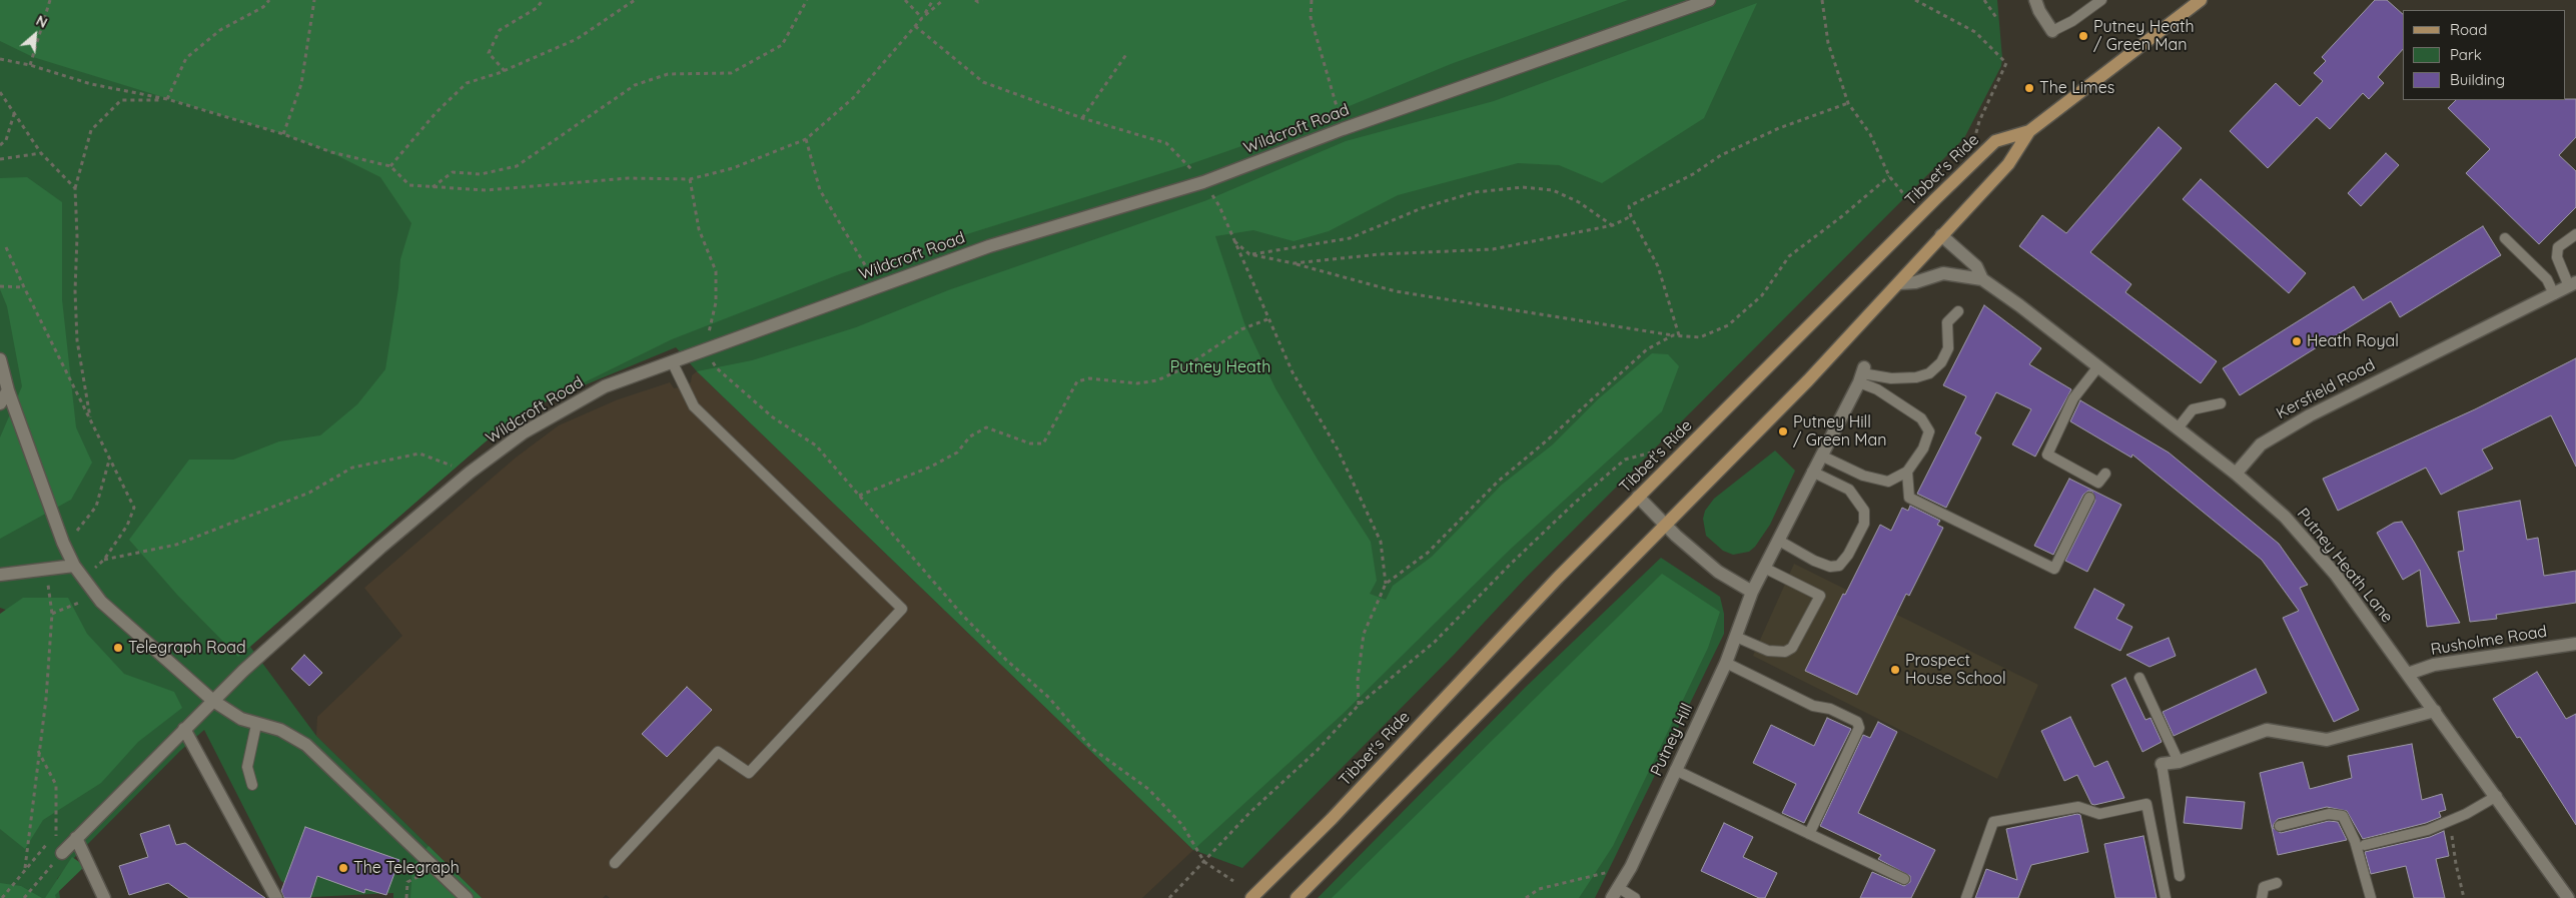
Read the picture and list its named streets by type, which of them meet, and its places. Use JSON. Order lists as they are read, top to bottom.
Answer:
{
  "streets": {
    "main road": ["Tibbet's Ride"],
    "street": [
      "Wildcroft Road",
      "Kersfield Road",
      "Putney Heath Lane",
      "Rusholme Road",
      "Putney Hill"
    ]
  },
  "crossings": [
    ["Kersfield Road", "Putney Heath Lane"],
    ["Putney Heath Lane", "Rusholme Road"]
  ],
  "parks": ["Putney Heath"],
  "places": [
    "Putney Heath / Green Man",
    "The Limes",
    "Heath Royal",
    "Putney Hill / Green Man",
    "Telegraph Road",
    "Prospect House School",
    "The Telegraph"
  ],
  "legend": ["Road", "Park", "Building"],
  "north": "top right"
}
